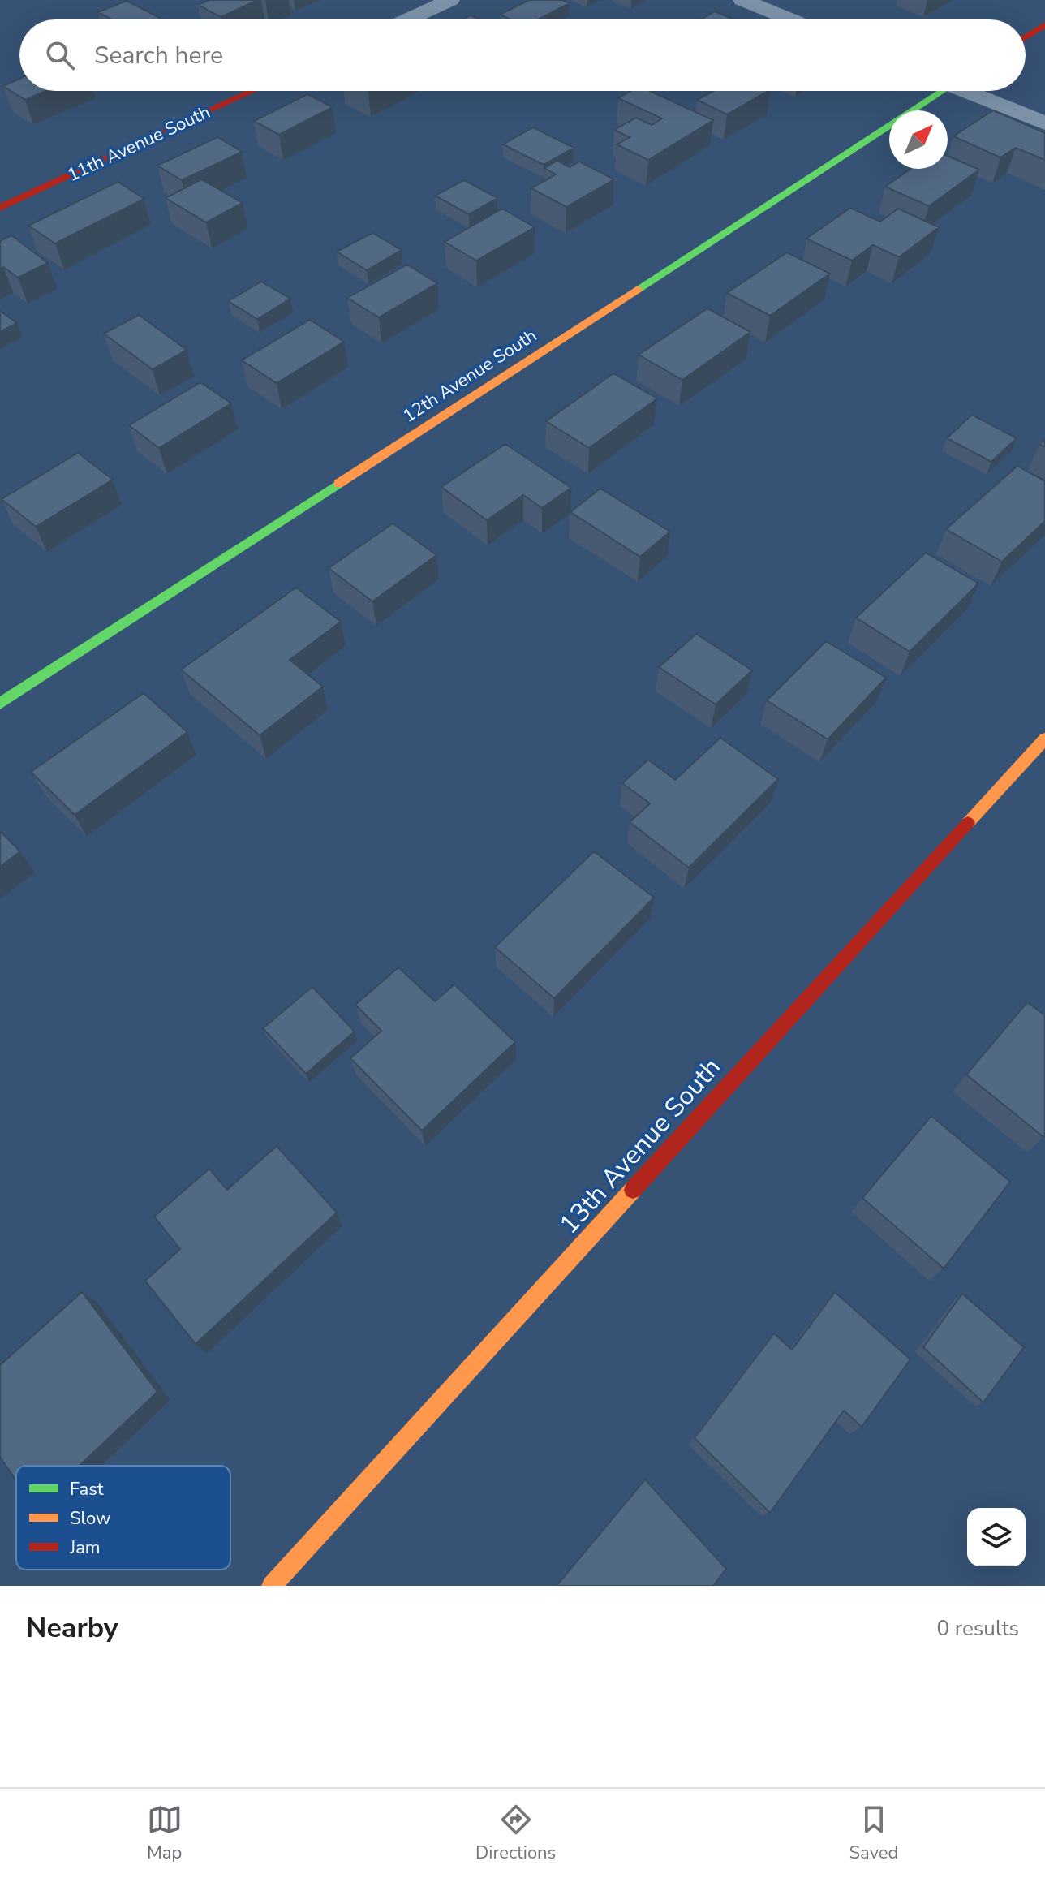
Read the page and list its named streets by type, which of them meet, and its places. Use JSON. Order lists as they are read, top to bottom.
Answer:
{
  "streets": {
    "street": ["11th Avenue South", "12th Avenue South", "13th Avenue South"]
  },
  "legend": ["Fast", "Slow", "Jam"],
  "north": "top right",
  "page": {
    "search": "Search here",
    "heading": ["Nearby", "0 results"],
    "nav": ["Map", "Directions", "Saved"]
  }
}
